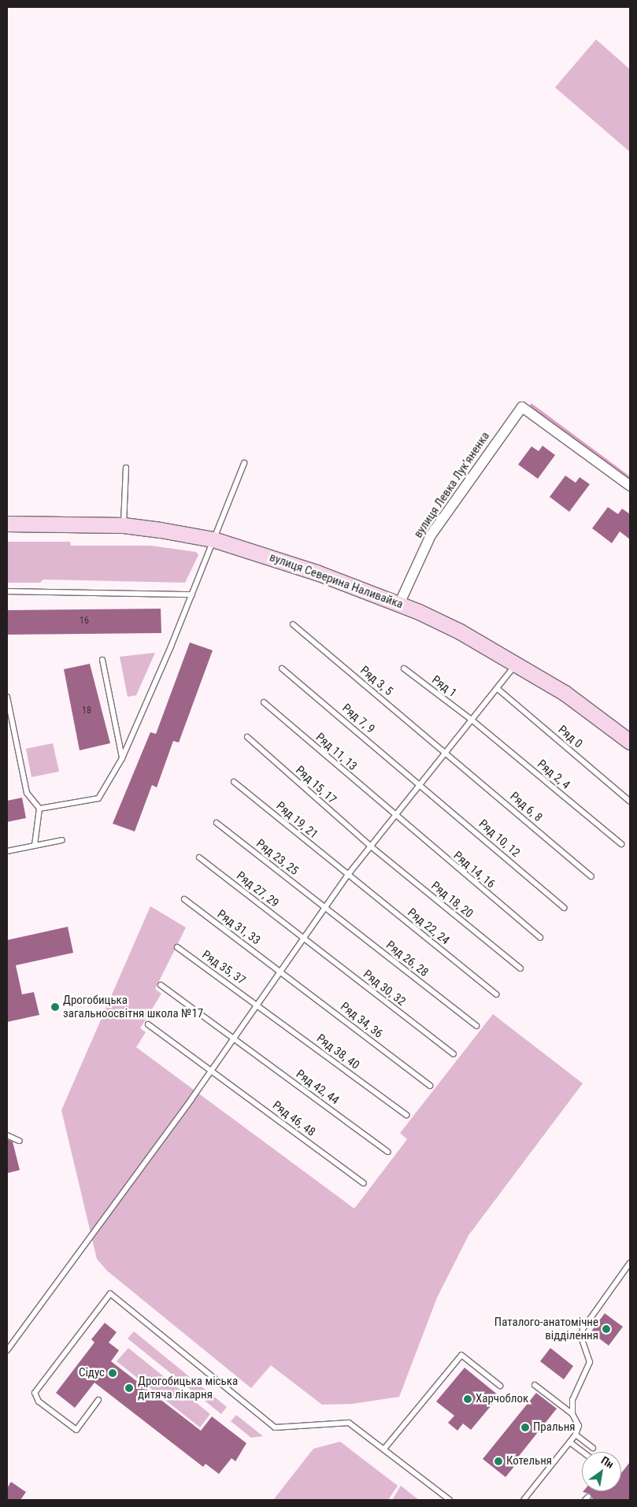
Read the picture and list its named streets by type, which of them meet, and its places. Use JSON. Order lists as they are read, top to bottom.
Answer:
{
  "streets": {
    "street": ["вулиця Левка Лукʼяненка", "вулиця Северина Наливайка"],
    "lane": [
      "Ряд 3, 5",
      "Ряд 1",
      "Ряд 7, 9",
      "Ряд 0",
      "Ряд 11, 13",
      "Ряд 2, 4",
      "Ряд 15, 17",
      "Ряд 6, 8",
      "Ряд 19, 21",
      "Ряд 10, 12",
      "Ряд 23, 25",
      "Ряд 14, 16",
      "Ряд 27, 29",
      "Ряд 18, 20",
      "Ряд 22, 24",
      "Ряд 31, 33",
      "Ряд 26, 28",
      "Ряд 35, 37",
      "Ряд 30, 32",
      "Ряд 34, 36",
      "Ряд 38, 40",
      "Ряд 42, 44",
      "Ряд 46, 48"
    ]
  },
  "crossings": [
    ["вулиця Левка Лукʼяненка", "вулиця Северина Наливайка"],
    ["Ряд 3, 5", "Ряд 6, 8"],
    ["Ряд 1", "Ряд 2, 4"],
    ["Ряд 7, 9", "Ряд 10, 12"],
    ["Ряд 11, 13", "Ряд 14, 16"],
    ["Ряд 15, 17", "Ряд 18, 20"],
    ["Ряд 19, 21", "Ряд 22, 24"],
    ["Ряд 23, 25", "Ряд 26, 28"],
    ["Ряд 27, 29", "Ряд 30, 32"],
    ["Ряд 31, 33", "Ряд 34, 36"],
    ["Ряд 35, 37", "Ряд 38, 40"]
  ],
  "places": [
    "Дрогобицька загальноосвітня школа №17",
    "Паталого-анатомічне відділення",
    "Сідус",
    "Дрогобицька міська дитяча лікарня",
    "Харчоблок",
    "Пральня",
    "Котельня"
  ],
  "house_numbers": ["16", "18"],
  "north": "top right"
}
